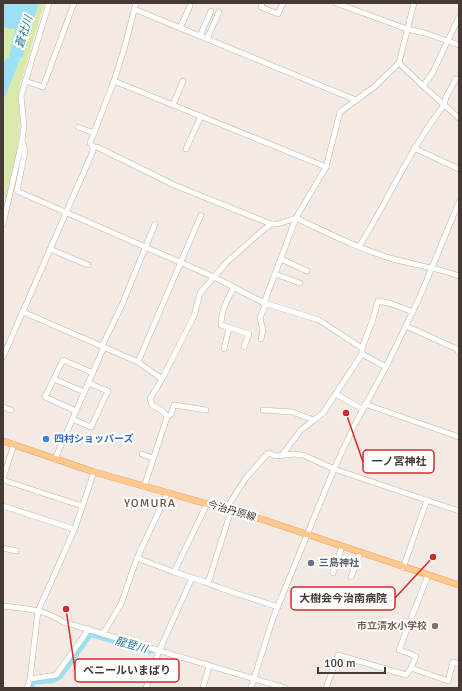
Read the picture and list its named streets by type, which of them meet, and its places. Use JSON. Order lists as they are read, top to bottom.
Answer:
{
  "streets": {
    "main road": ["今治丹原線"]
  },
  "districts": ["YOMURA"],
  "water": ["蒼社川", "龍登川"],
  "places": [
    "一ノ宮神社",
    "四村ショッパーズ",
    "大樹会今治南病院",
    "三島神社",
    "べニールいまばり",
    "市立清水小学校"
  ],
  "scale_bar": "100 m"
}
